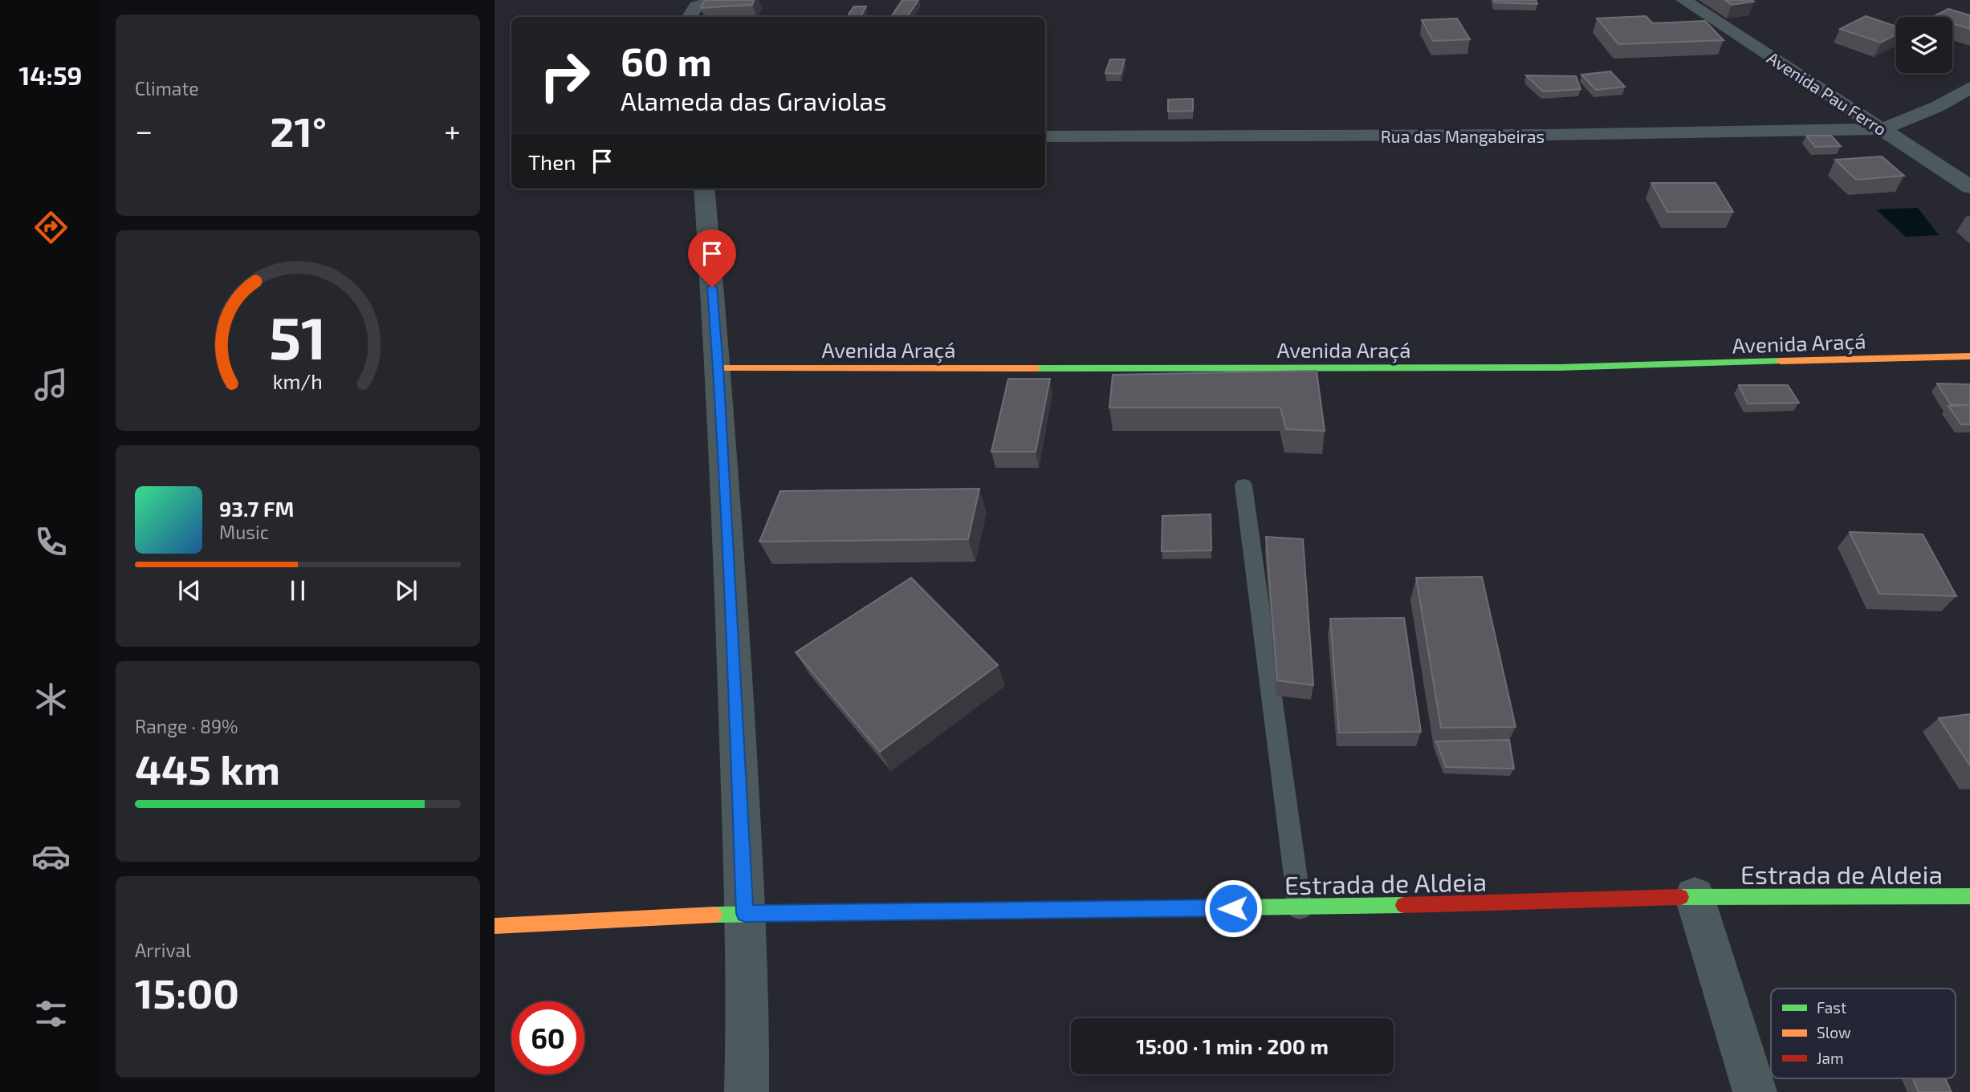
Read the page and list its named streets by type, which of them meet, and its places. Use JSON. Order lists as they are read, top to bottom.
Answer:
{
  "streets": {
    "street": [
      "Avenida Pau Ferro",
      "Rua das Mangabeiras",
      "Avenida Araçá",
      "Estrada de Aldeia"
    ]
  },
  "crossings": [
    ["Avenida Pau Ferro", "Rua das Mangabeiras"]
  ],
  "legend": ["Fast", "Slow", "Jam"],
  "page": {
    "tabs": "14:59",
    "tile": [
      "Climate",
      ["Range · 89%", "445 km"],
      ["Arrival", "15:00"]
    ],
    "turn": ["60 m", "Alameda das Graviolas"],
    "heat": ["−", "21°", "+"],
    "then": "Then",
    "song": ["93.7 FM", "Music"],
    "limit": "60",
    "trip": "15:00 · 1 min · 200 m",
    "gauge": ["51", "km/h"]
  }
}
